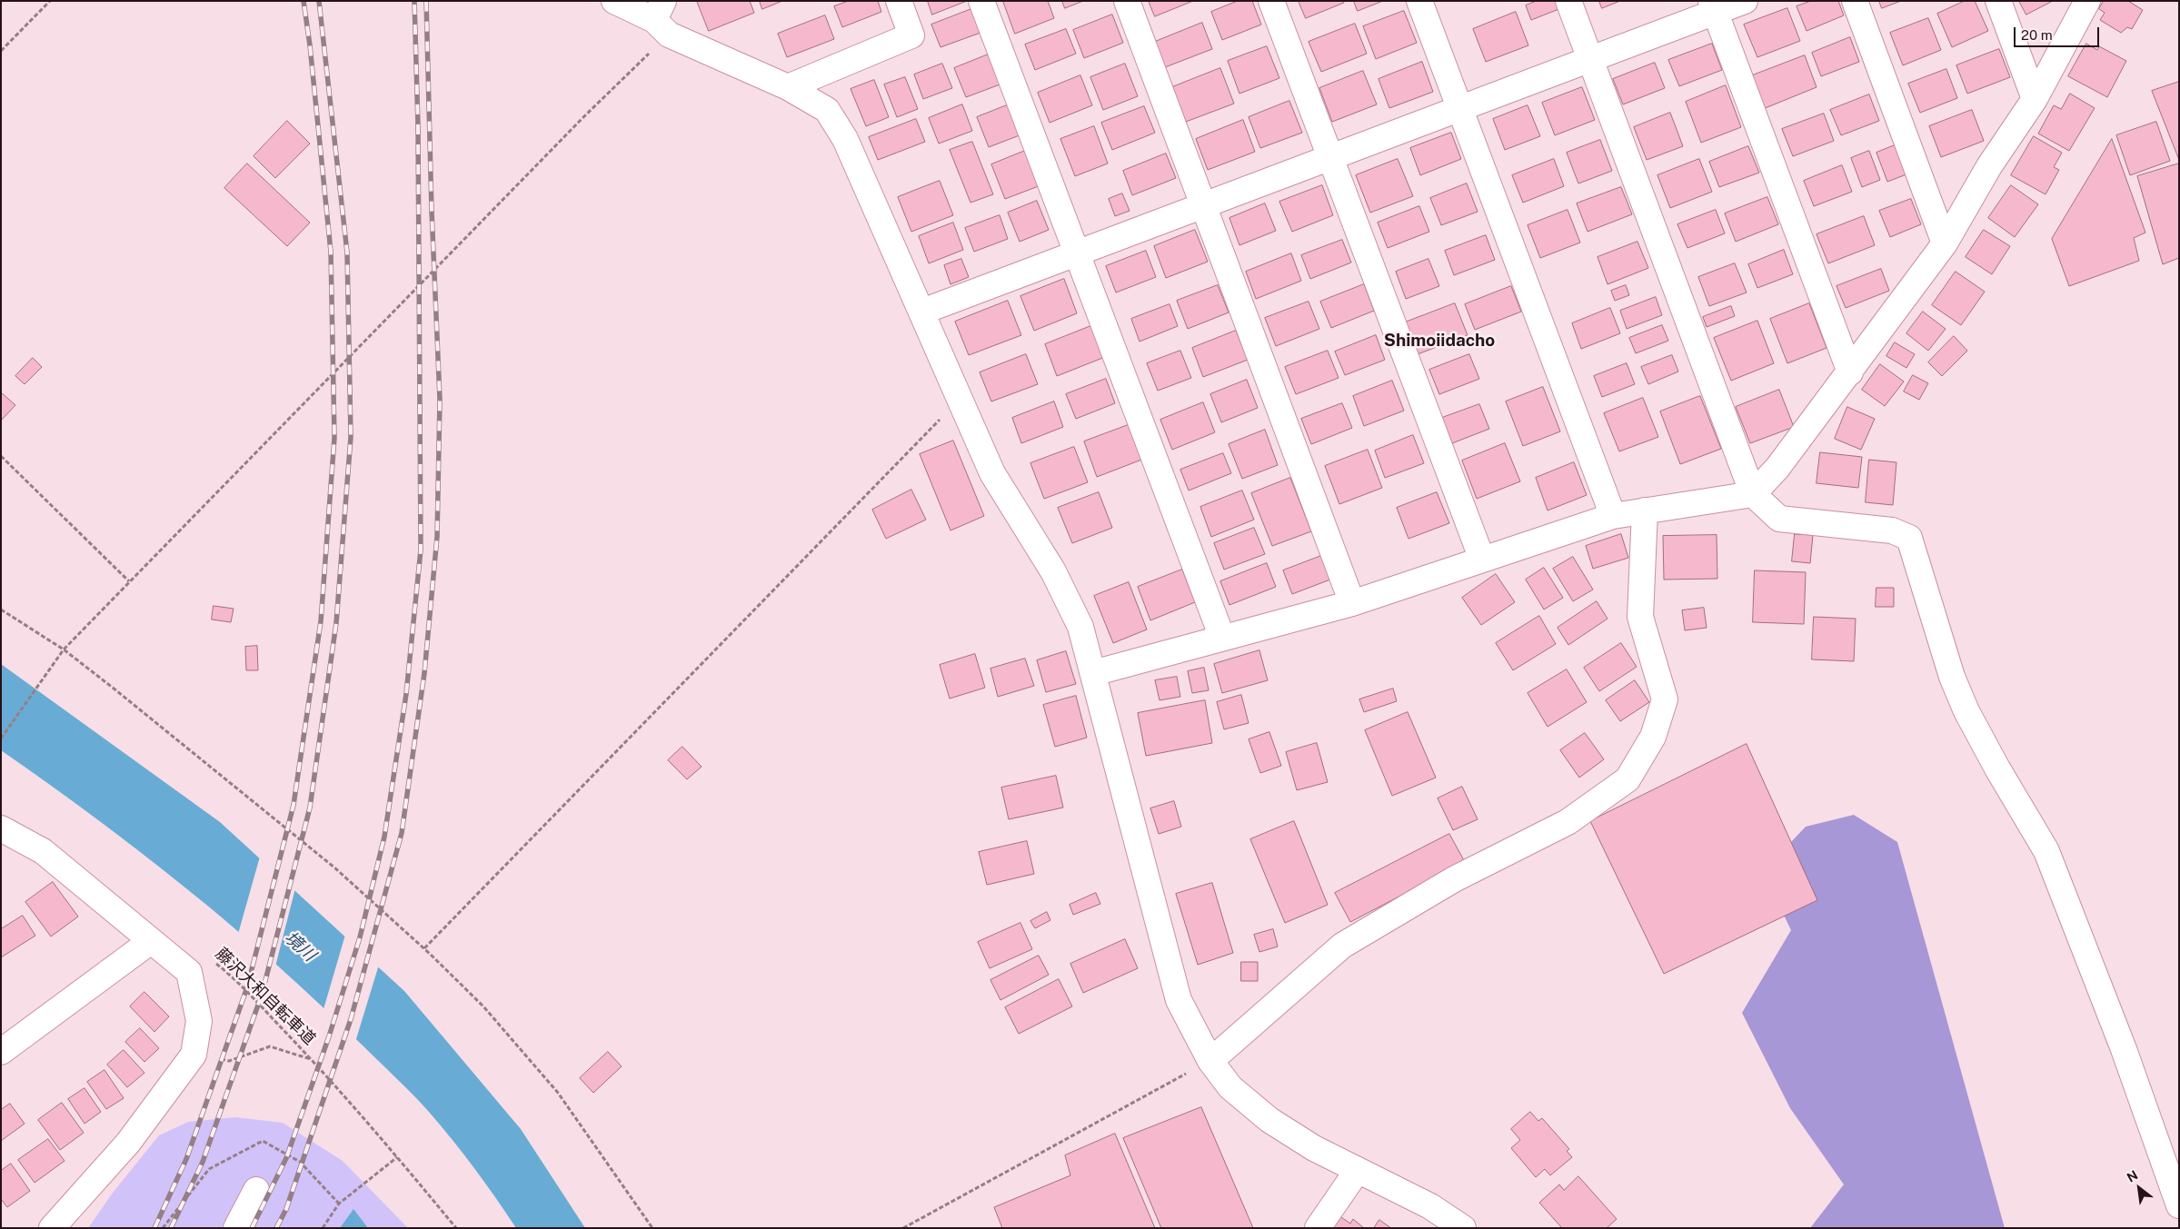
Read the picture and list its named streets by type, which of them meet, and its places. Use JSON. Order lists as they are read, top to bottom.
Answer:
{
  "streets": {
    "path": ["藤沢大和自転車道"]
  },
  "districts": ["Shimoiidacho"],
  "water": ["境川"],
  "scale_bar": "20 m",
  "north": "top left"
}
